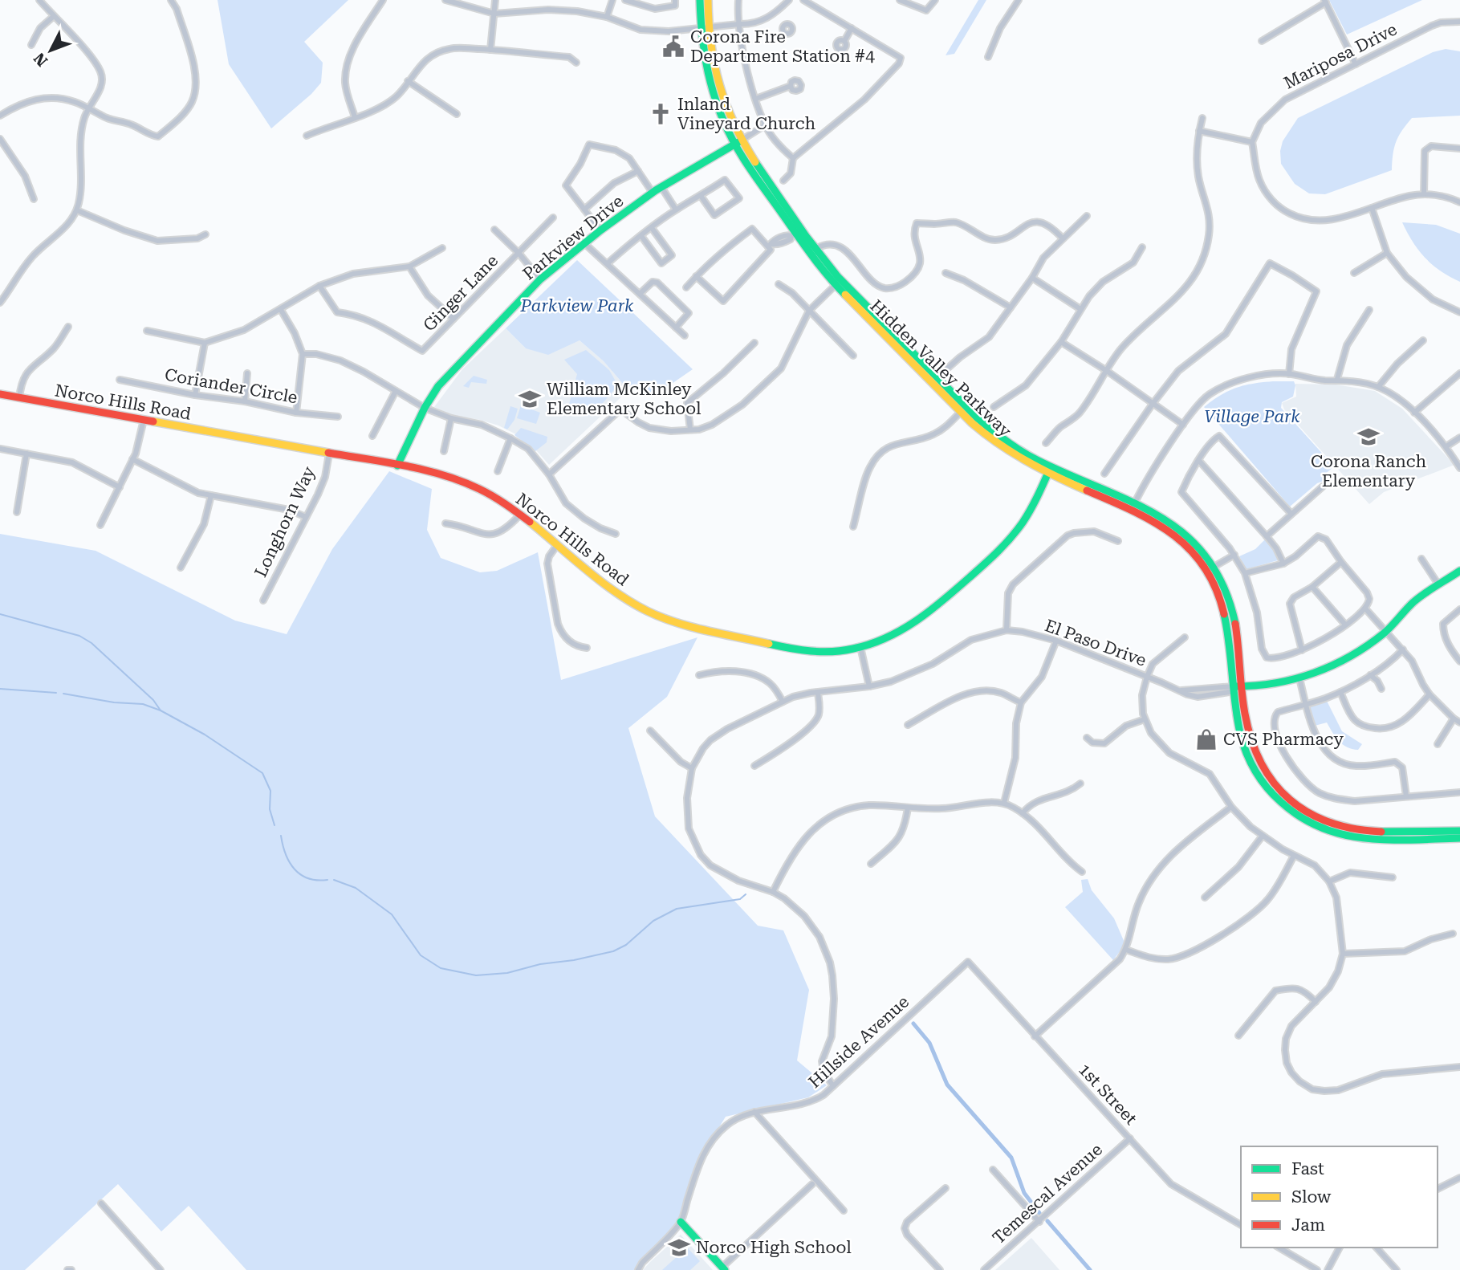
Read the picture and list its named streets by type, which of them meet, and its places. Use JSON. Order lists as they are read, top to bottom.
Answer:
{
  "streets": {
    "main road": ["Parkview Drive", "Hidden Valley Parkway", "Norco Hills Road"],
    "street": [
      "Mariposa Drive",
      "Ginger Lane",
      "Coriander Circle",
      "Longhorn Way",
      "El Paso Drive",
      "Hillside Avenue",
      "1st Street",
      "Temescal Avenue"
    ]
  },
  "crossings": [
    ["Parkview Drive", "Hidden Valley Parkway"],
    ["Parkview Drive", "Norco Hills Road"],
    ["Hidden Valley Parkway", "Norco Hills Road"],
    ["Hidden Valley Parkway", "El Paso Drive"],
    ["Norco Hills Road", "Longhorn Way"],
    ["El Paso Drive", "Hillside Avenue"],
    ["Hillside Avenue", "1st Street"],
    ["1st Street", "Temescal Avenue"]
  ],
  "parks": ["Parkview Park", "Village Park"],
  "places": {
    "public building": ["Corona Fire Department Station #4"],
    "church": ["Inland Vineyard Church"],
    "school or university": ["William McKinley Elementary School", "Corona Ranch Elementary", "Norco High School"],
    "shop": ["CVS Pharmacy"]
  },
  "legend": ["Fast", "Slow", "Jam"],
  "north": "bottom left"
}
